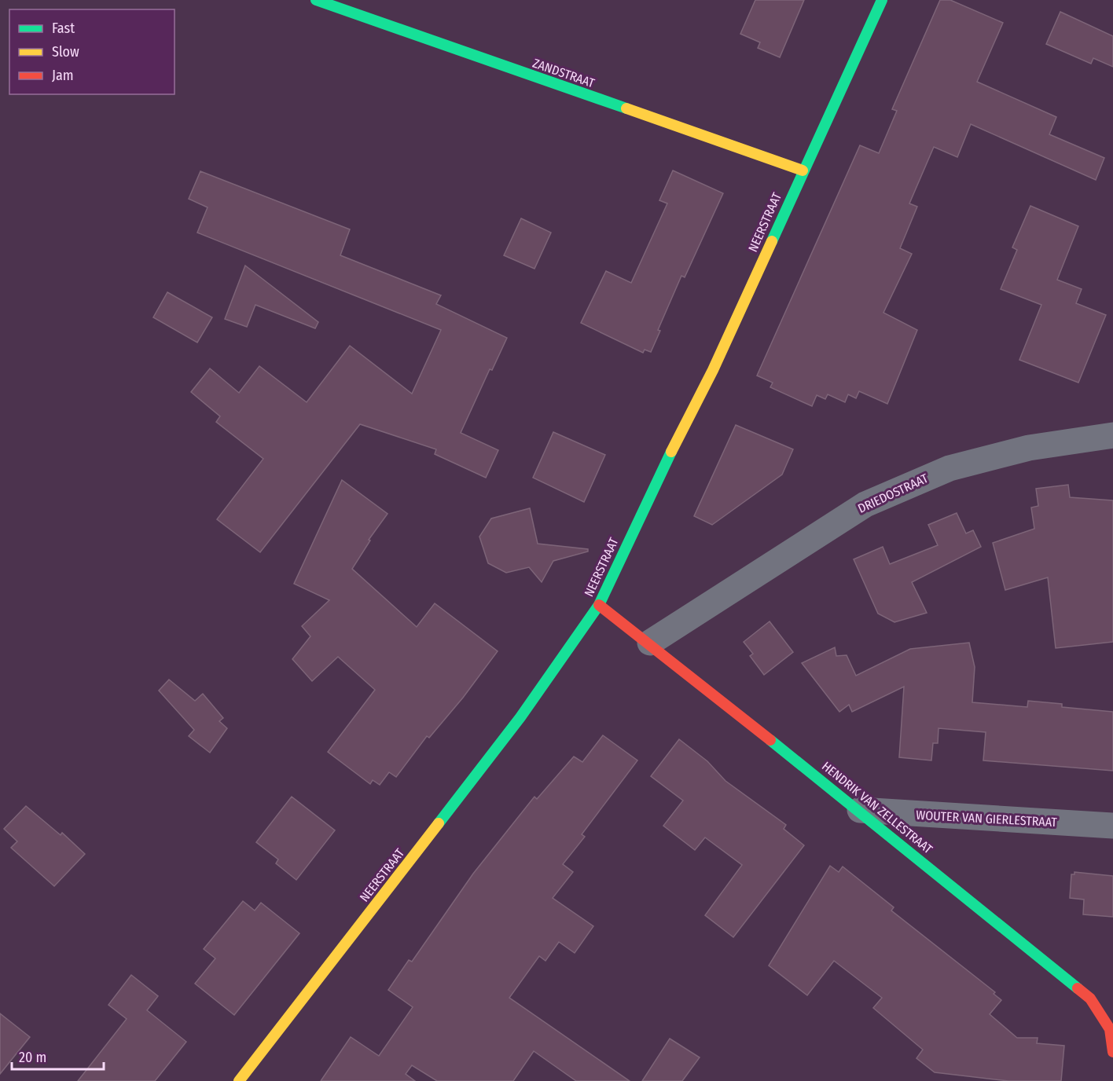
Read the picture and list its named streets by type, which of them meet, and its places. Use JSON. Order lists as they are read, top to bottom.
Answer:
{
  "streets": {
    "street": [
      "ZANDSTRAAT",
      "NEERSTRAAT",
      "DRIEDOSTRAAT",
      "HENDRIK VAN ZELLESTRAAT",
      "WOUTER VAN GIERLESTRAAT"
    ]
  },
  "crossings": [
    ["ZANDSTRAAT", "NEERSTRAAT"],
    ["NEERSTRAAT", "HENDRIK VAN ZELLESTRAAT"],
    ["DRIEDOSTRAAT", "HENDRIK VAN ZELLESTRAAT"],
    ["HENDRIK VAN ZELLESTRAAT", "WOUTER VAN GIERLESTRAAT"]
  ],
  "legend": ["Fast", "Slow", "Jam"],
  "scale_bar": "20 m"
}
